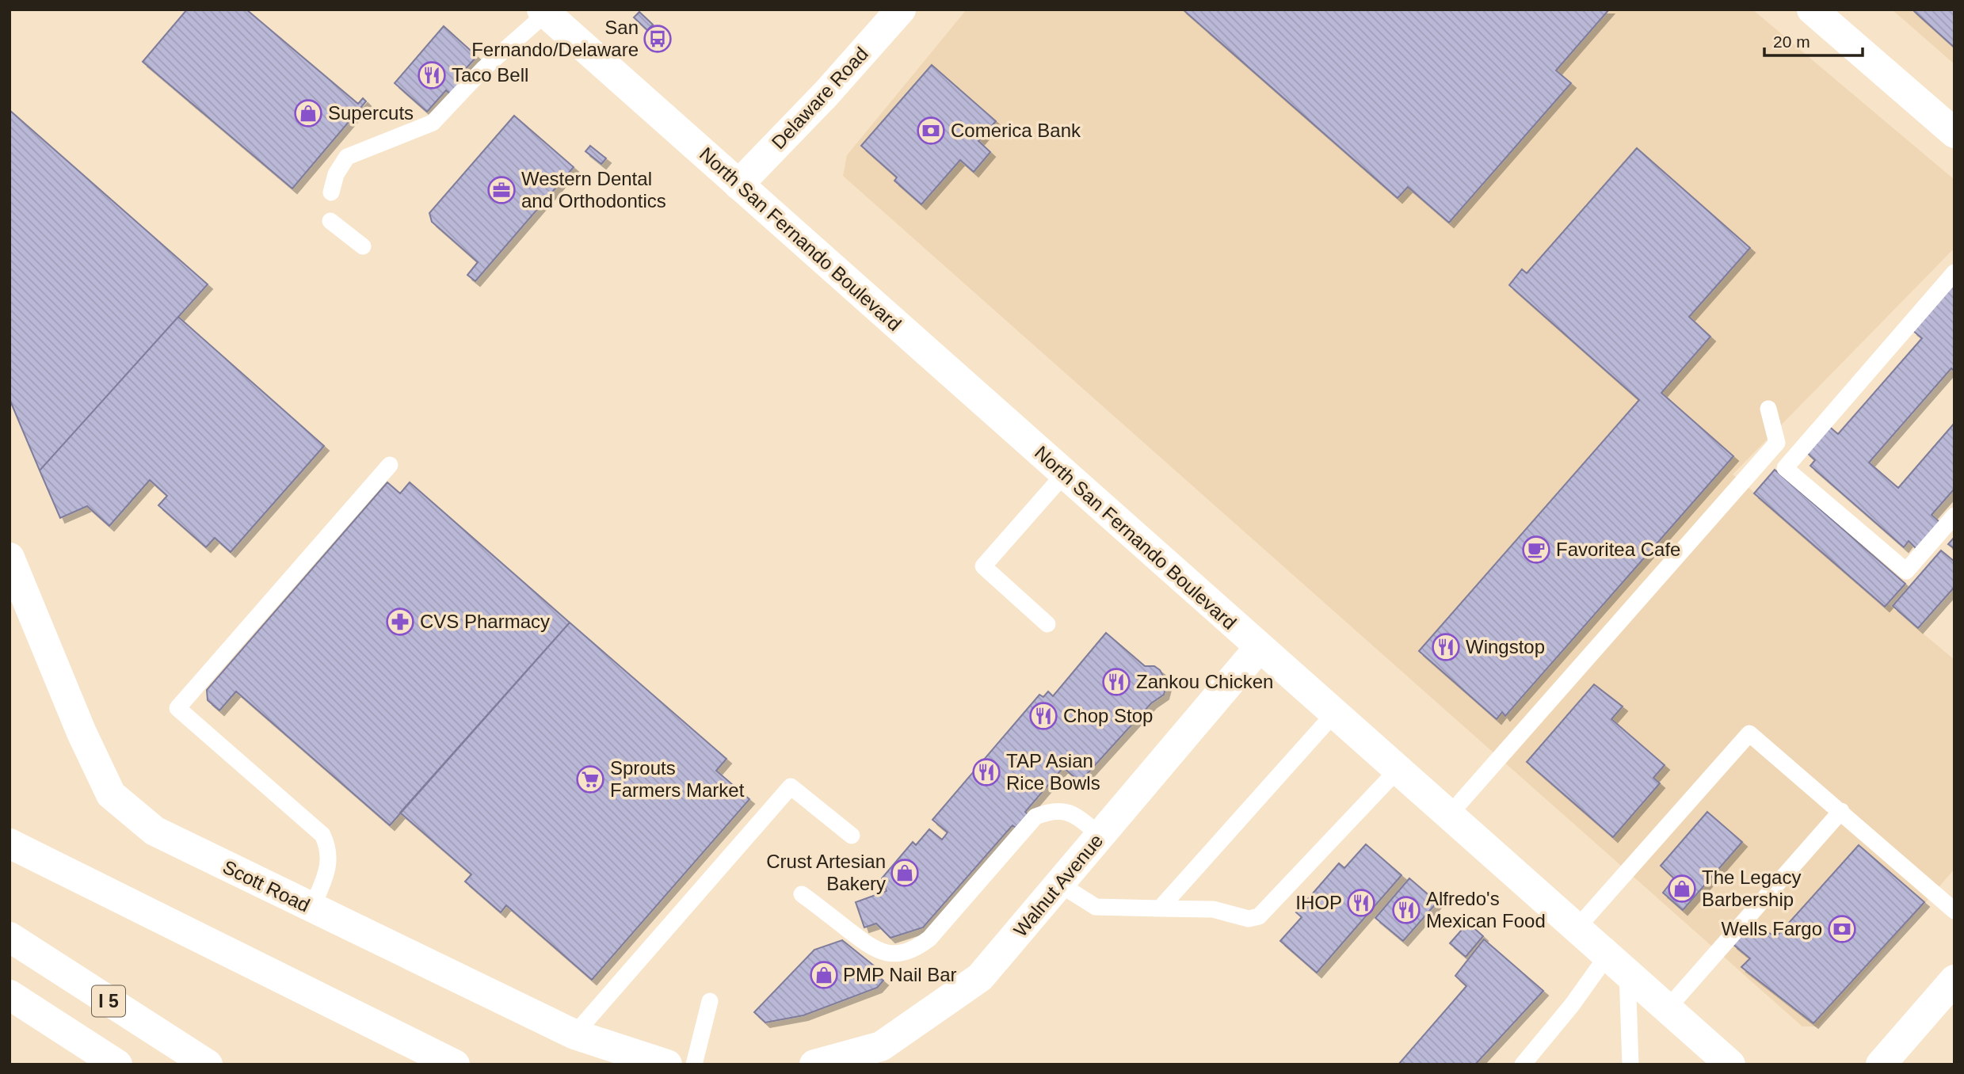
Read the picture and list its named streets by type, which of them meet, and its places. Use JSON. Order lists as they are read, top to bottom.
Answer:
{
  "streets": {
    "main road": [
      "Delaware Road",
      "North San Fernando Boulevard",
      "Walnut Avenue",
      "Scott Road",
      "I 5"
    ]
  },
  "crossings": [
    ["Delaware Road", "North San Fernando Boulevard"],
    ["North San Fernando Boulevard", "Walnut Avenue"]
  ],
  "places": {
    "bus stop": ["San Fernando/Delaware"],
    "restaurant": [
      "Taco Bell",
      "Wingstop",
      "Zankou Chicken",
      "Chop Stop",
      "TAP Asian Rice Bowls",
      "IHOP",
      "Alfredo's Mexican Food"
    ],
    "shop": [
      "Supercuts",
      "Crust Artesian Bakery",
      "The Legacy Barbership",
      "PMP Nail Bar"
    ],
    "bank": ["Comerica Bank", "Wells Fargo"],
    "office": ["Western Dental and Orthodontics"],
    "cafe": ["Favoritea Cafe"],
    "pharmacy": ["CVS Pharmacy"],
    "supermarket": ["Sprouts Farmers Market"]
  },
  "scale_bar": "20 m"
}
